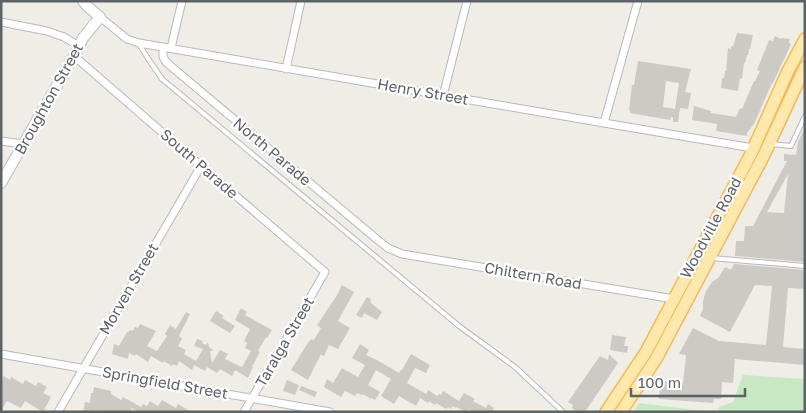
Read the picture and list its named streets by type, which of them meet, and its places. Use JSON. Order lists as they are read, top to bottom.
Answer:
{
  "streets": {
    "main road": ["Woodville Road"],
    "street": [
      "Henry Street",
      "Broughton Street",
      "North Parade",
      "South Parade",
      "Chiltern Road",
      "Morven Street",
      "Taralga Street",
      "Springfield Street"
    ]
  },
  "crossings": [
    ["Henry Street", "Broughton Street"],
    ["Henry Street", "North Parade"],
    ["Henry Street", "Woodville Road"],
    ["Broughton Street", "South Parade"],
    ["North Parade", "Chiltern Road"],
    ["South Parade", "Morven Street"],
    ["South Parade", "Taralga Street"],
    ["Woodville Road", "Chiltern Road"],
    ["Morven Street", "Springfield Street"],
    ["Taralga Street", "Springfield Street"]
  ],
  "scale_bar": "100 m"
}
